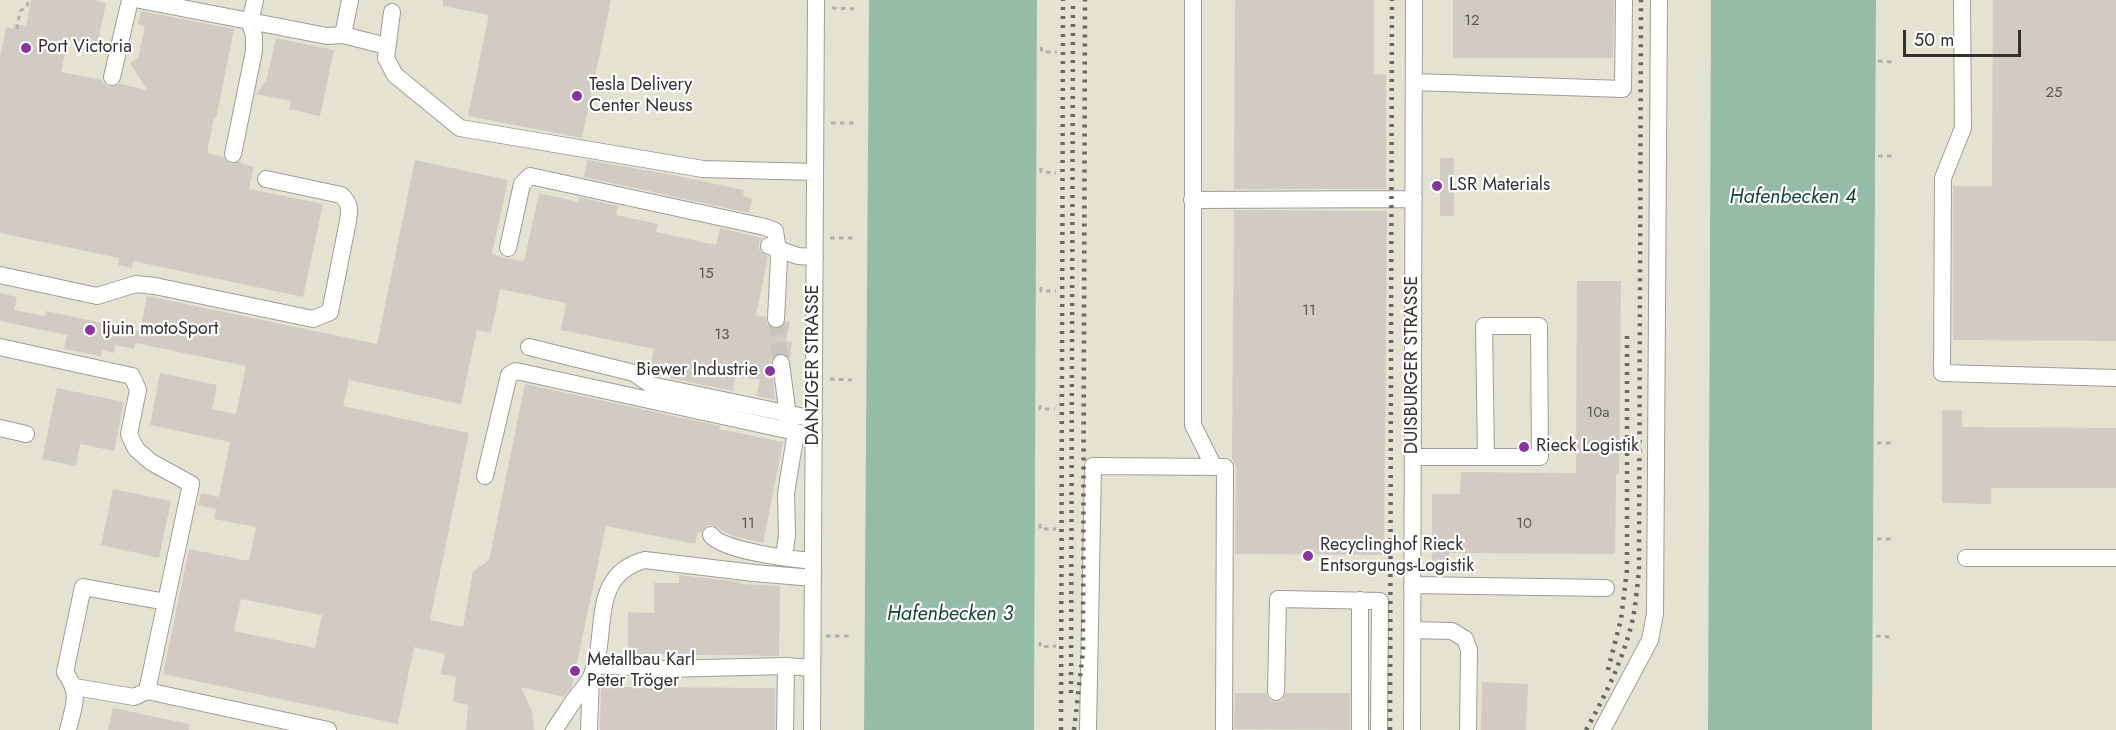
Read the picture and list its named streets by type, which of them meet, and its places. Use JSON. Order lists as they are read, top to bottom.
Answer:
{
  "streets": {
    "street": ["DANZIGER STRASSE", "DUISBURGER STRASSE"]
  },
  "water": ["Hafenbecken 4", "Hafenbecken 3"],
  "places": [
    "Port Victoria",
    "Tesla Delivery Center Neuss",
    "LSR Materials",
    "Ijuin motoSport",
    "Biewer Industrie",
    "Rieck Logistik",
    "Recyclinghof Rieck Entsorgungs-Logistik",
    "Metallbau Karl Peter Tröger"
  ],
  "house_numbers": [
    "12",
    "25",
    "15",
    "11",
    "13",
    "10a",
    "11",
    "10"
  ],
  "scale_bar": "50 m"
}
